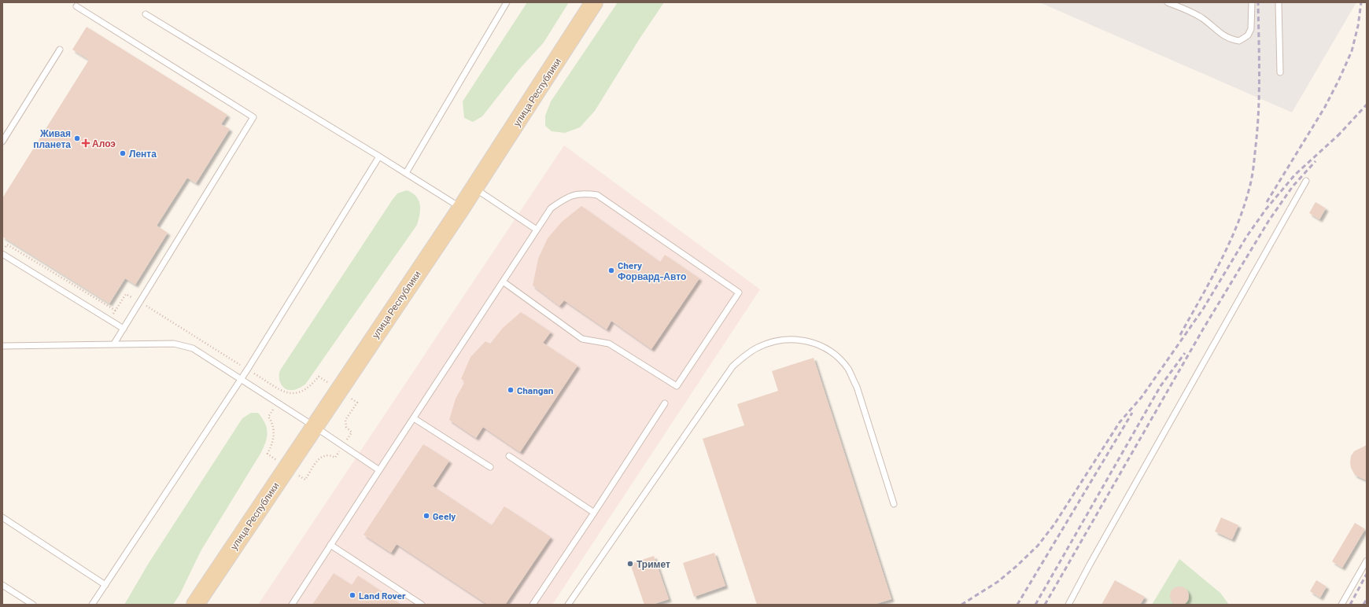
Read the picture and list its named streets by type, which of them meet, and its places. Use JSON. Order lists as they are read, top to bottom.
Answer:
{
  "streets": {
    "main road": ["улица Республики"]
  },
  "places": {
    "other": [
      "Живая планета",
      "Лента",
      "Chery Форвард-Авто",
      "Changan",
      "Geely",
      "Тримет",
      "Land Rover"
    ],
    "health": ["Алоэ"]
  }
}
